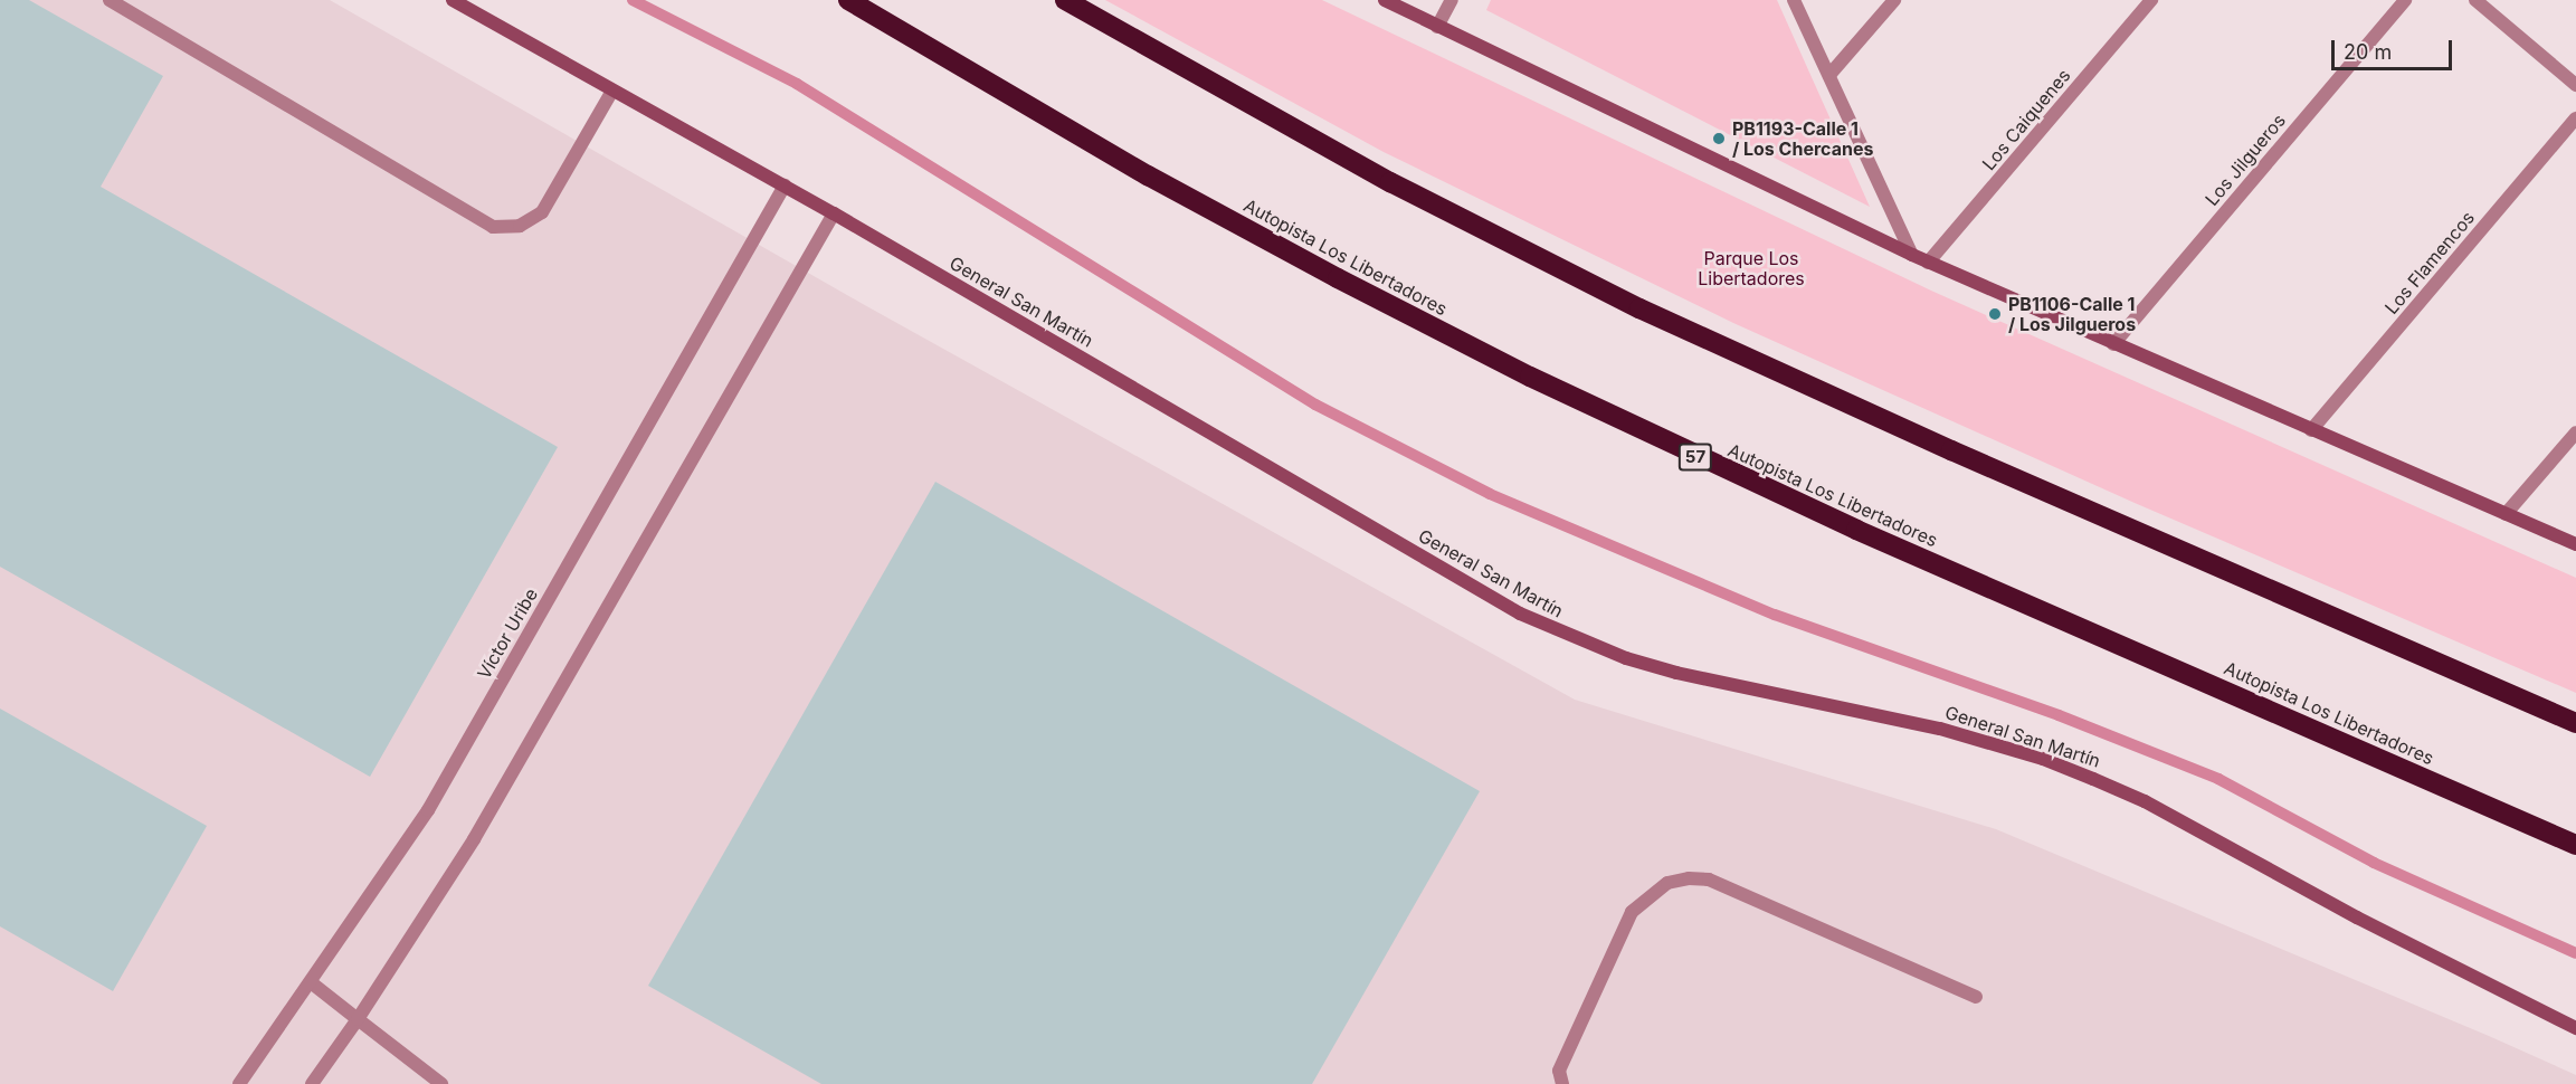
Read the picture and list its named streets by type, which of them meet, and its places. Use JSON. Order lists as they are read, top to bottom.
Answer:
{
  "streets": {
    "highway": ["Autopista Los Libertadores", "57"],
    "street": [
      "Los Caiquenes",
      "Los Jilgueros",
      "Los Flamencos",
      "General San Martín",
      "Víctor Uribe"
    ]
  },
  "crossings": [
    ["General San Martín", "Víctor Uribe"]
  ],
  "parks": ["Parque Los Libertadores"],
  "places": ["PB1193-Calle 1 / Los Chercanes", "PB1106-Calle 1 / Los Jilgueros"],
  "scale_bar": "20 m"
}
